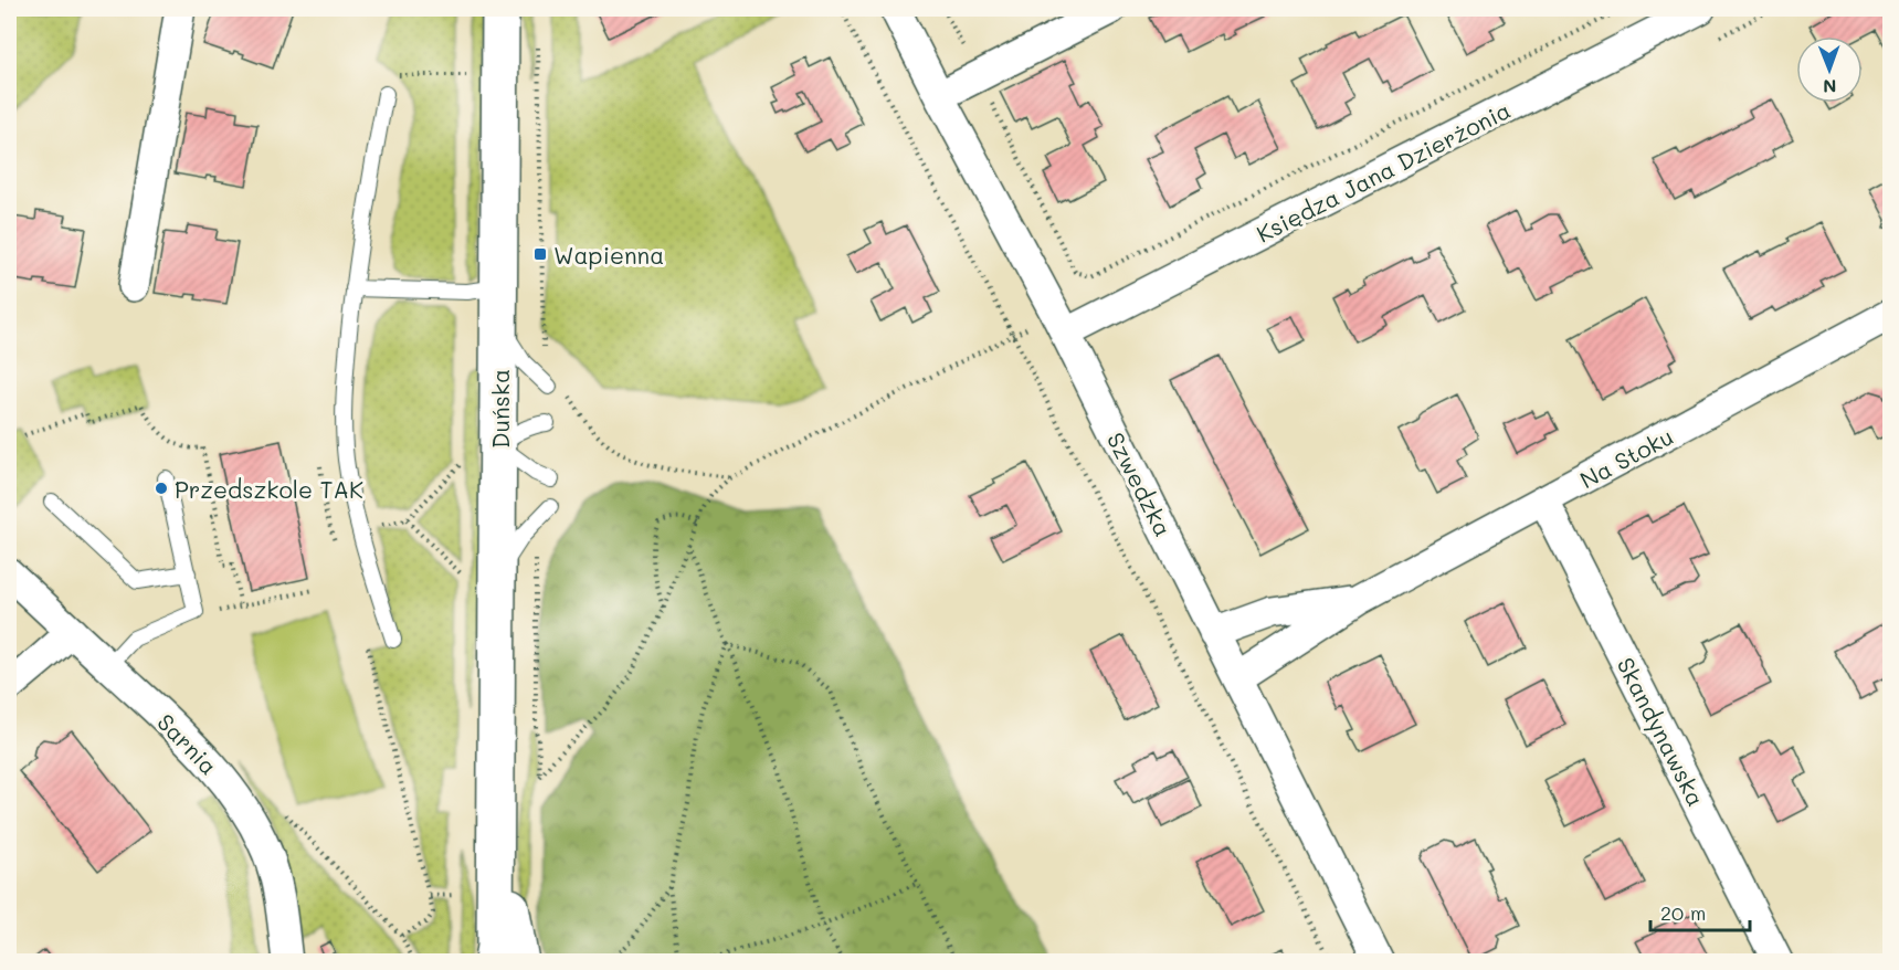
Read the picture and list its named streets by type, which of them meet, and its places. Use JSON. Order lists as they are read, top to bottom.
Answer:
{
  "streets": {
    "street": [
      "Księdza Jana Dzierżonia",
      "Duńska",
      "Na Stoku",
      "Szwedzka",
      "Skandynawska",
      "Sarnia"
    ]
  },
  "crossings": [
    ["Księdza Jana Dzierżonia", "Szwedzka"],
    ["Na Stoku", "Szwedzka"],
    ["Na Stoku", "Skandynawska"]
  ],
  "places": {
    "transit": ["Wapienna"],
    "other": ["Przedszkole TAK"]
  },
  "scale_bar": "20 m",
  "north": "bottom"
}
